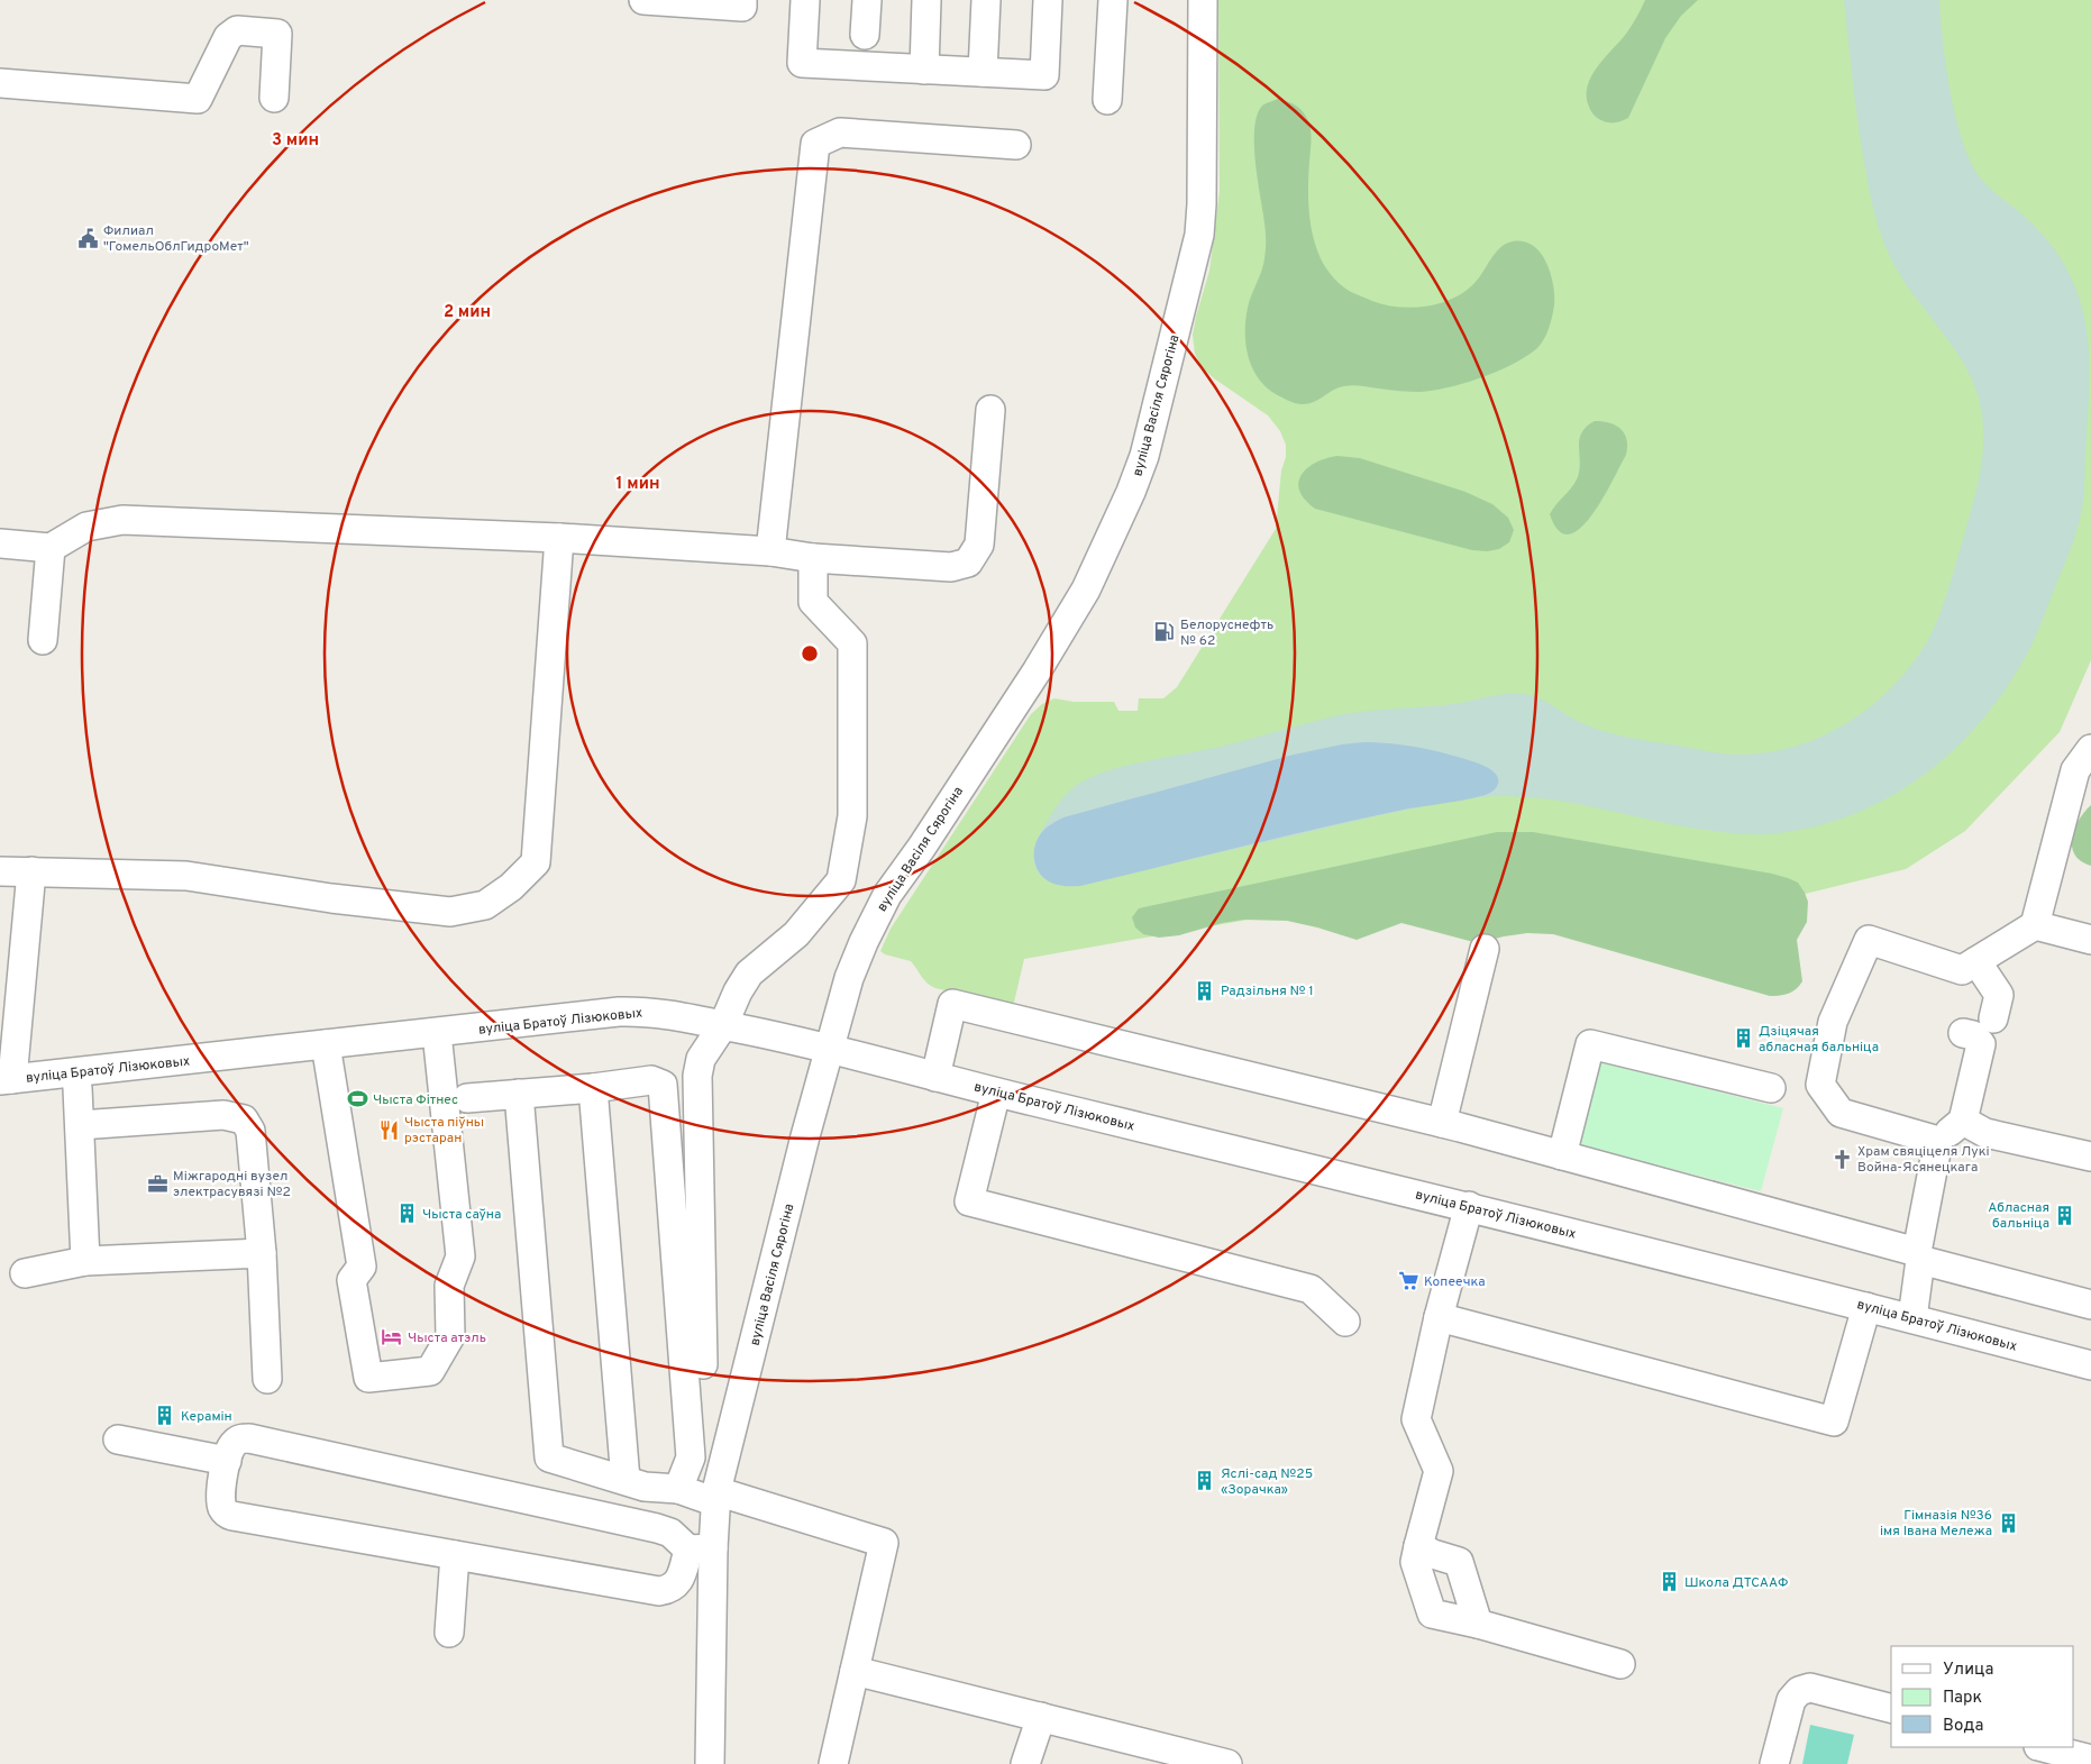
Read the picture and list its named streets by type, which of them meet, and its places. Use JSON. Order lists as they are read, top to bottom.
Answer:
{
  "streets": {
    "street": ["вуліца Васіля Сярогіна", "вуліца Братоў Лізюковых"]
  },
  "crossings": [
    ["вуліца Васіля Сярогіна", "вуліца Братоў Лізюковых"]
  ],
  "places": {
    "public building": ["Филиал \"ГомельОблГидроМет\""],
    "fuel station": ["Белоруснефть № 62"],
    "building": [
      "Радзільня № 1",
      "Дзіцячая абласная бальніца",
      "Чыста саўна",
      "Абласная бальніца",
      "Керамін",
      "Яслі-сад №25 «Зорачка»",
      "Гімназія №36 імя Івана Мележа",
      "Школа ДТСААФ"
    ],
    "sports": ["Чыста Фітнес"],
    "restaurant": ["Чыста піўны рэстаран"],
    "church": ["Храм свяціцеля Лукі Война-Ясянецкага"],
    "office": ["Міжгародні вузел электрасувязі №2"],
    "supermarket": ["Копеечка"],
    "hotel": ["Чыста атэль"]
  },
  "legend": ["Улица", "Парк", "Вода"],
  "rings": ["3 мин", "2 мин", "1 мин"]
}
